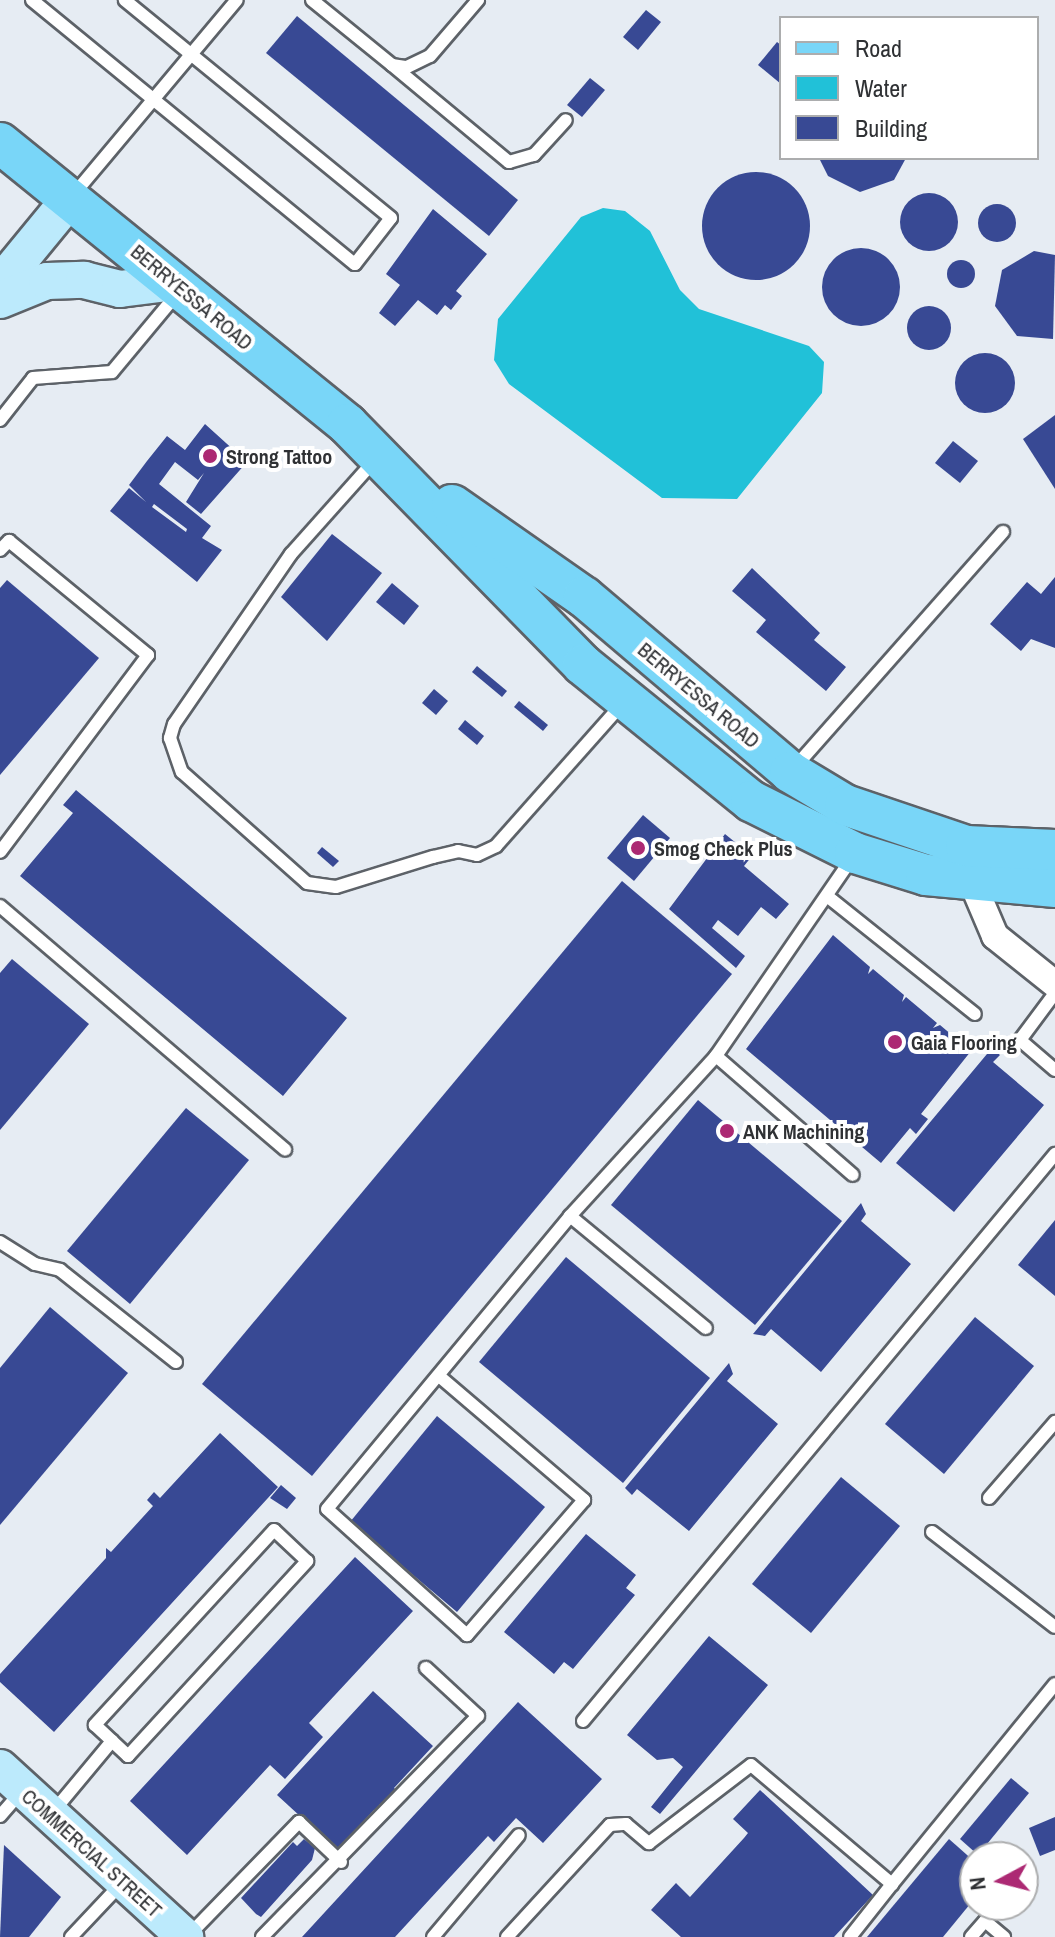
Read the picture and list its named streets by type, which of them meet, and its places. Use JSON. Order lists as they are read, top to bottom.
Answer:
{
  "streets": {
    "main road": ["BERRYESSA ROAD", "COMMERCIAL STREET"]
  },
  "places": [
    "Strong Tattoo",
    "Smog Check Plus",
    "Gaia Flooring",
    "ANK Machining"
  ],
  "legend": ["Road", "Water", "Building"],
  "north": "left"
}
